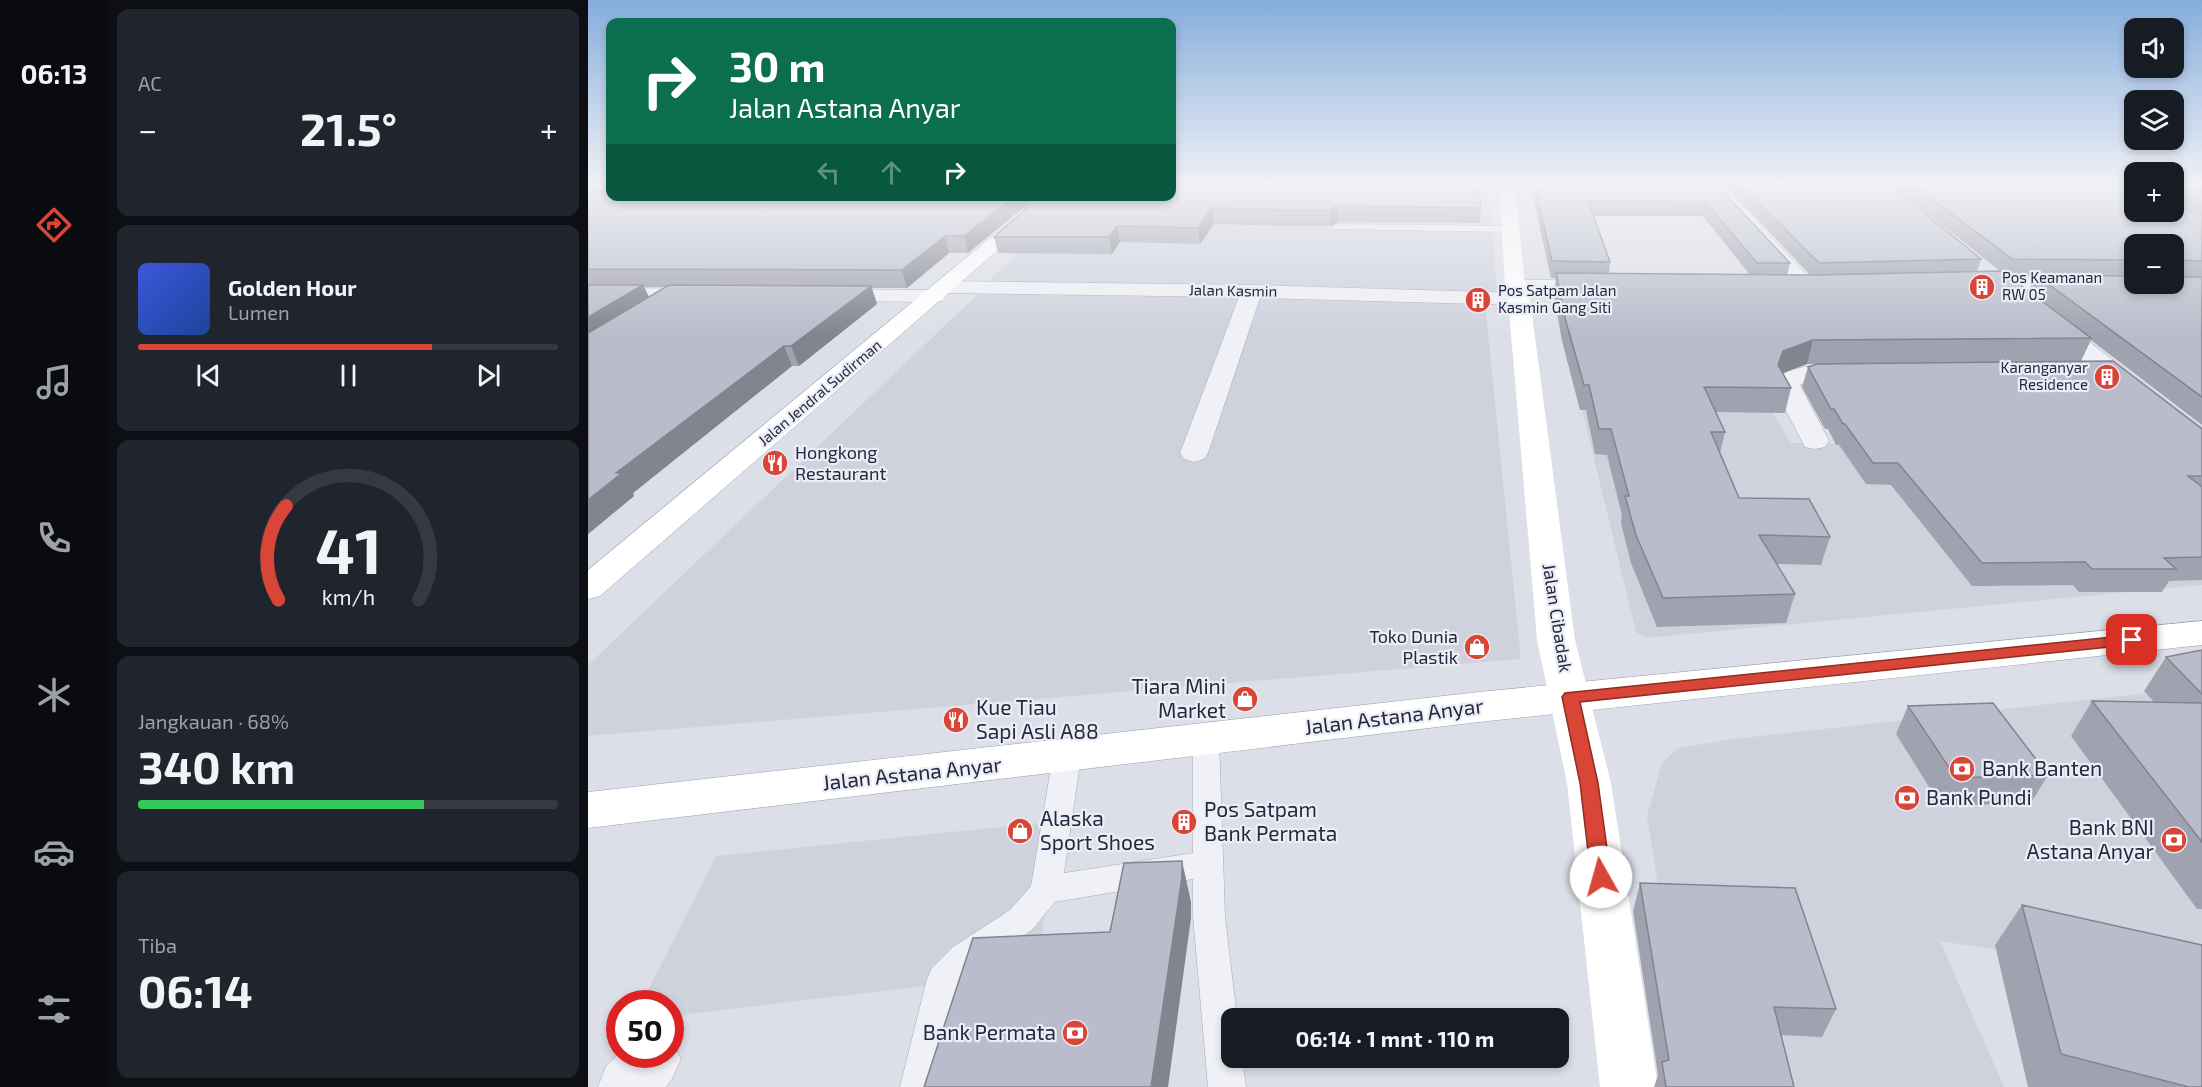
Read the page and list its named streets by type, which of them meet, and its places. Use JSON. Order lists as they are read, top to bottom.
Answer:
{
  "streets": {
    "main road": ["Jalan Jendral Sudirman", "Jalan Cibadak", "Jalan Astana Anyar"],
    "street": ["Jalan Kasmin"]
  },
  "crossings": [
    ["Jalan Kasmin", "Jalan Jendral Sudirman"],
    ["Jalan Kasmin", "Jalan Cibadak"],
    ["Jalan Cibadak", "Jalan Astana Anyar"]
  ],
  "places": {
    "building": [
      "Pos Keamanan RW 05",
      "Pos Satpam Jalan Kasmin Gang Siti",
      "Karanganyar Residence",
      "Pos Satpam Bank Permata"
    ],
    "restaurant": ["Hongkong Restaurant", "Kue Tiau Sapi Asli A88"],
    "shop": ["Toko Dunia Plastik", "Tiara Mini Market", "Alaska Sport Shoes"],
    "bank": [
      "Bank Banten",
      "Bank Pundi",
      "Bank BNI Astana Anyar",
      "Bank Permata"
    ]
  },
  "page": {
    "tabs": "06:13",
    "tile": [
      "AC",
      ["Jangkauan · 68%", "340 km"],
      ["Tiba", "06:14"]
    ],
    "map_buttons": ["+", "−"],
    "turn": ["30 m", "Jalan Astana Anyar"],
    "heat": ["−", "21.5°", "+"],
    "song": ["Golden Hour", "Lumen"],
    "limit": "50",
    "trip": "06:14 · 1 mnt · 110 m",
    "gauge": ["41", "km/h"]
  }
}
